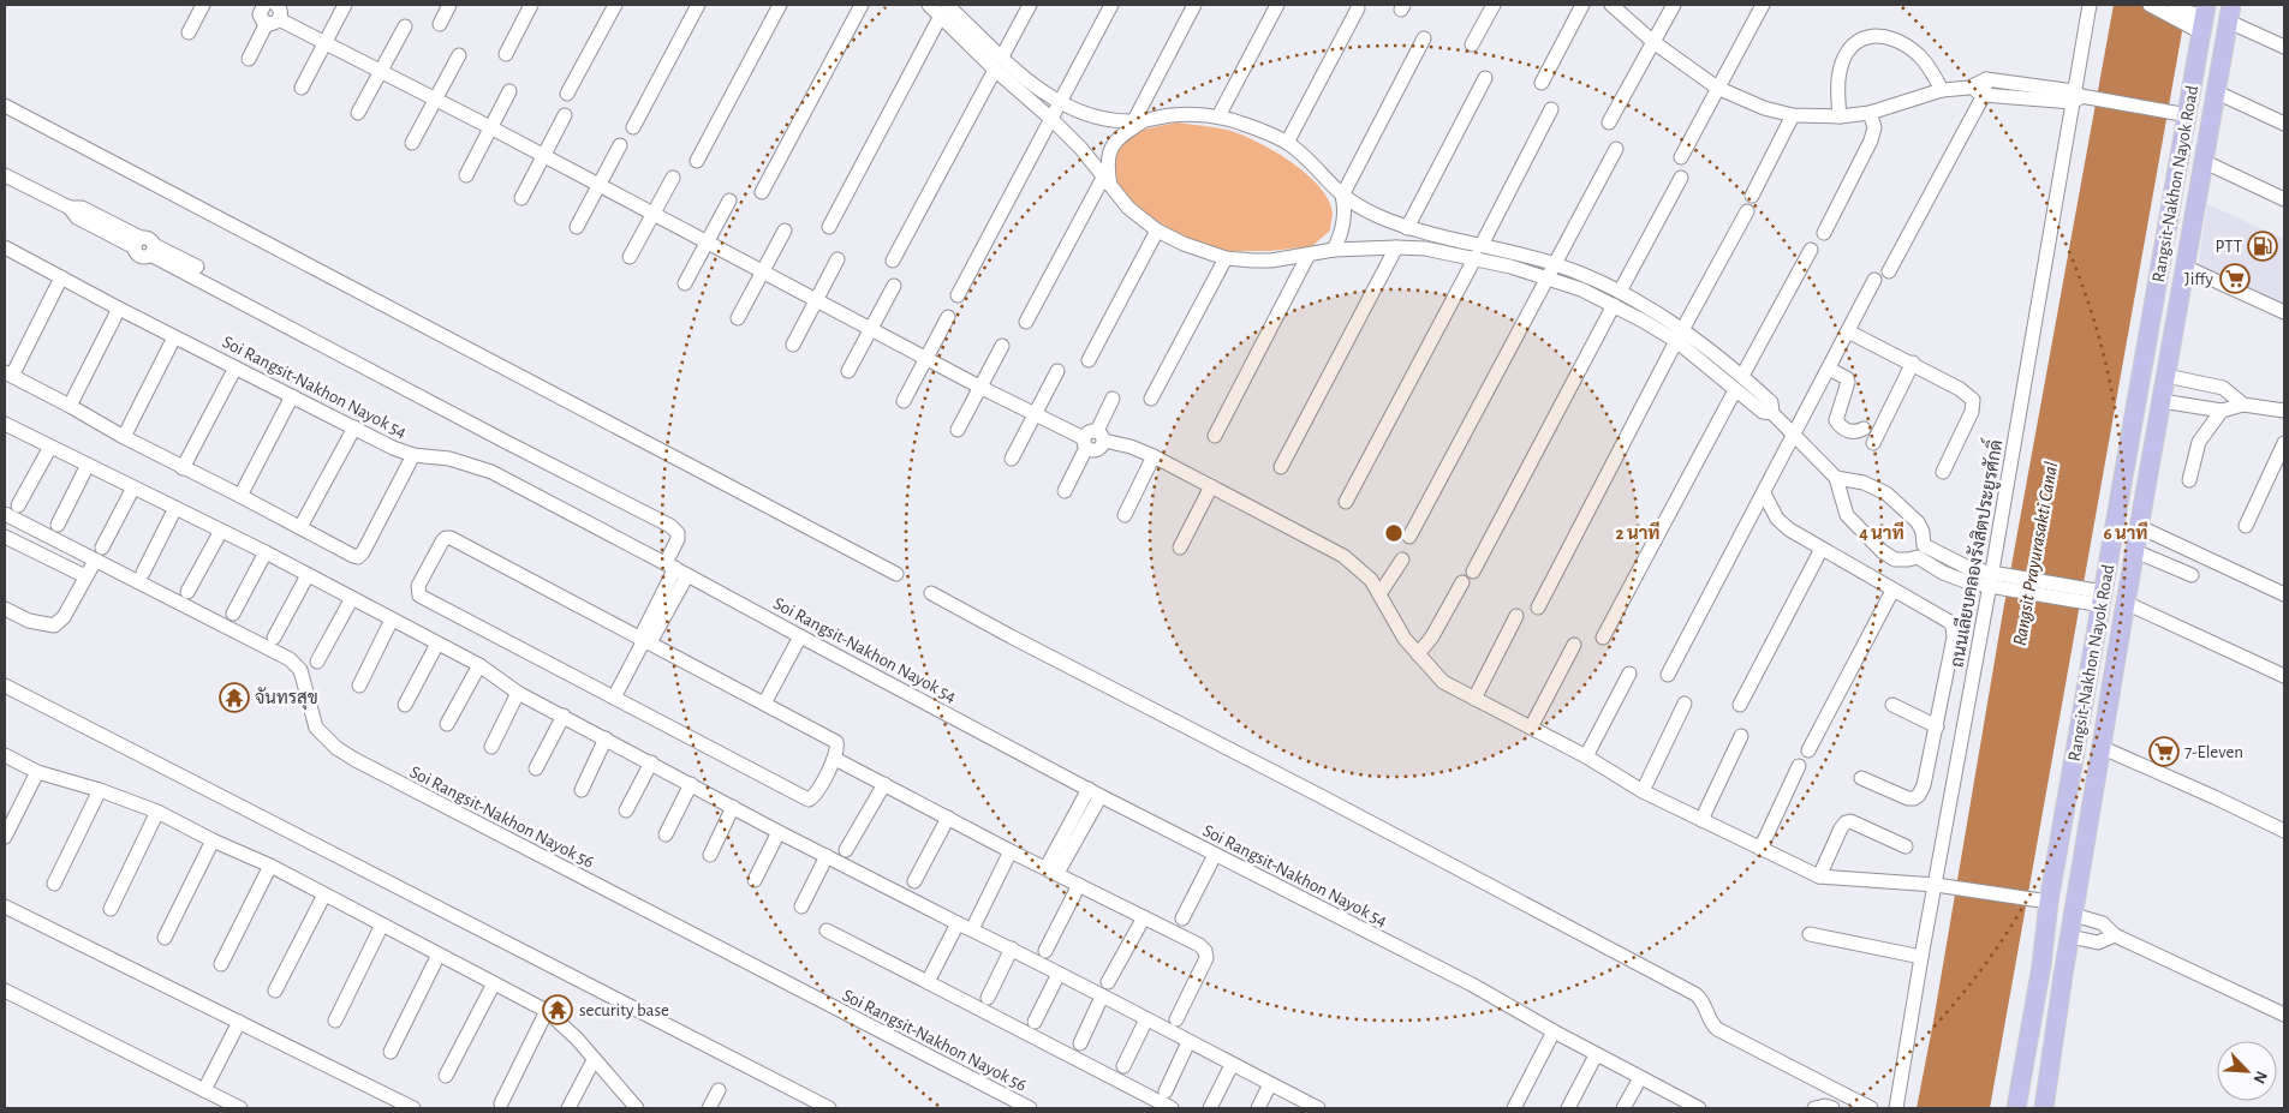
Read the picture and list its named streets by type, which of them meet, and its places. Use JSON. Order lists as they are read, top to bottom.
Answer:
{
  "streets": {
    "main road": ["Rangsit-Nakhon Nayok Road"],
    "street": ["Soi Rangsit-Nakhon Nayok 54", "ถนนเลียบคลองรังสิตประยูรศักดิ์", "Soi Rangsit-Nakhon Nayok 56"]
  },
  "water": ["Rangsit Prayurasakti Canal"],
  "places": {
    "fuel station": ["PTT"],
    "supermarket": ["Jiffy", "7-Eleven"],
    "temple": ["จันทรสุข", "security base"]
  },
  "north": "bottom right",
  "rings": ["2 นาที", "4 นาที", "6 นาที"]
}
